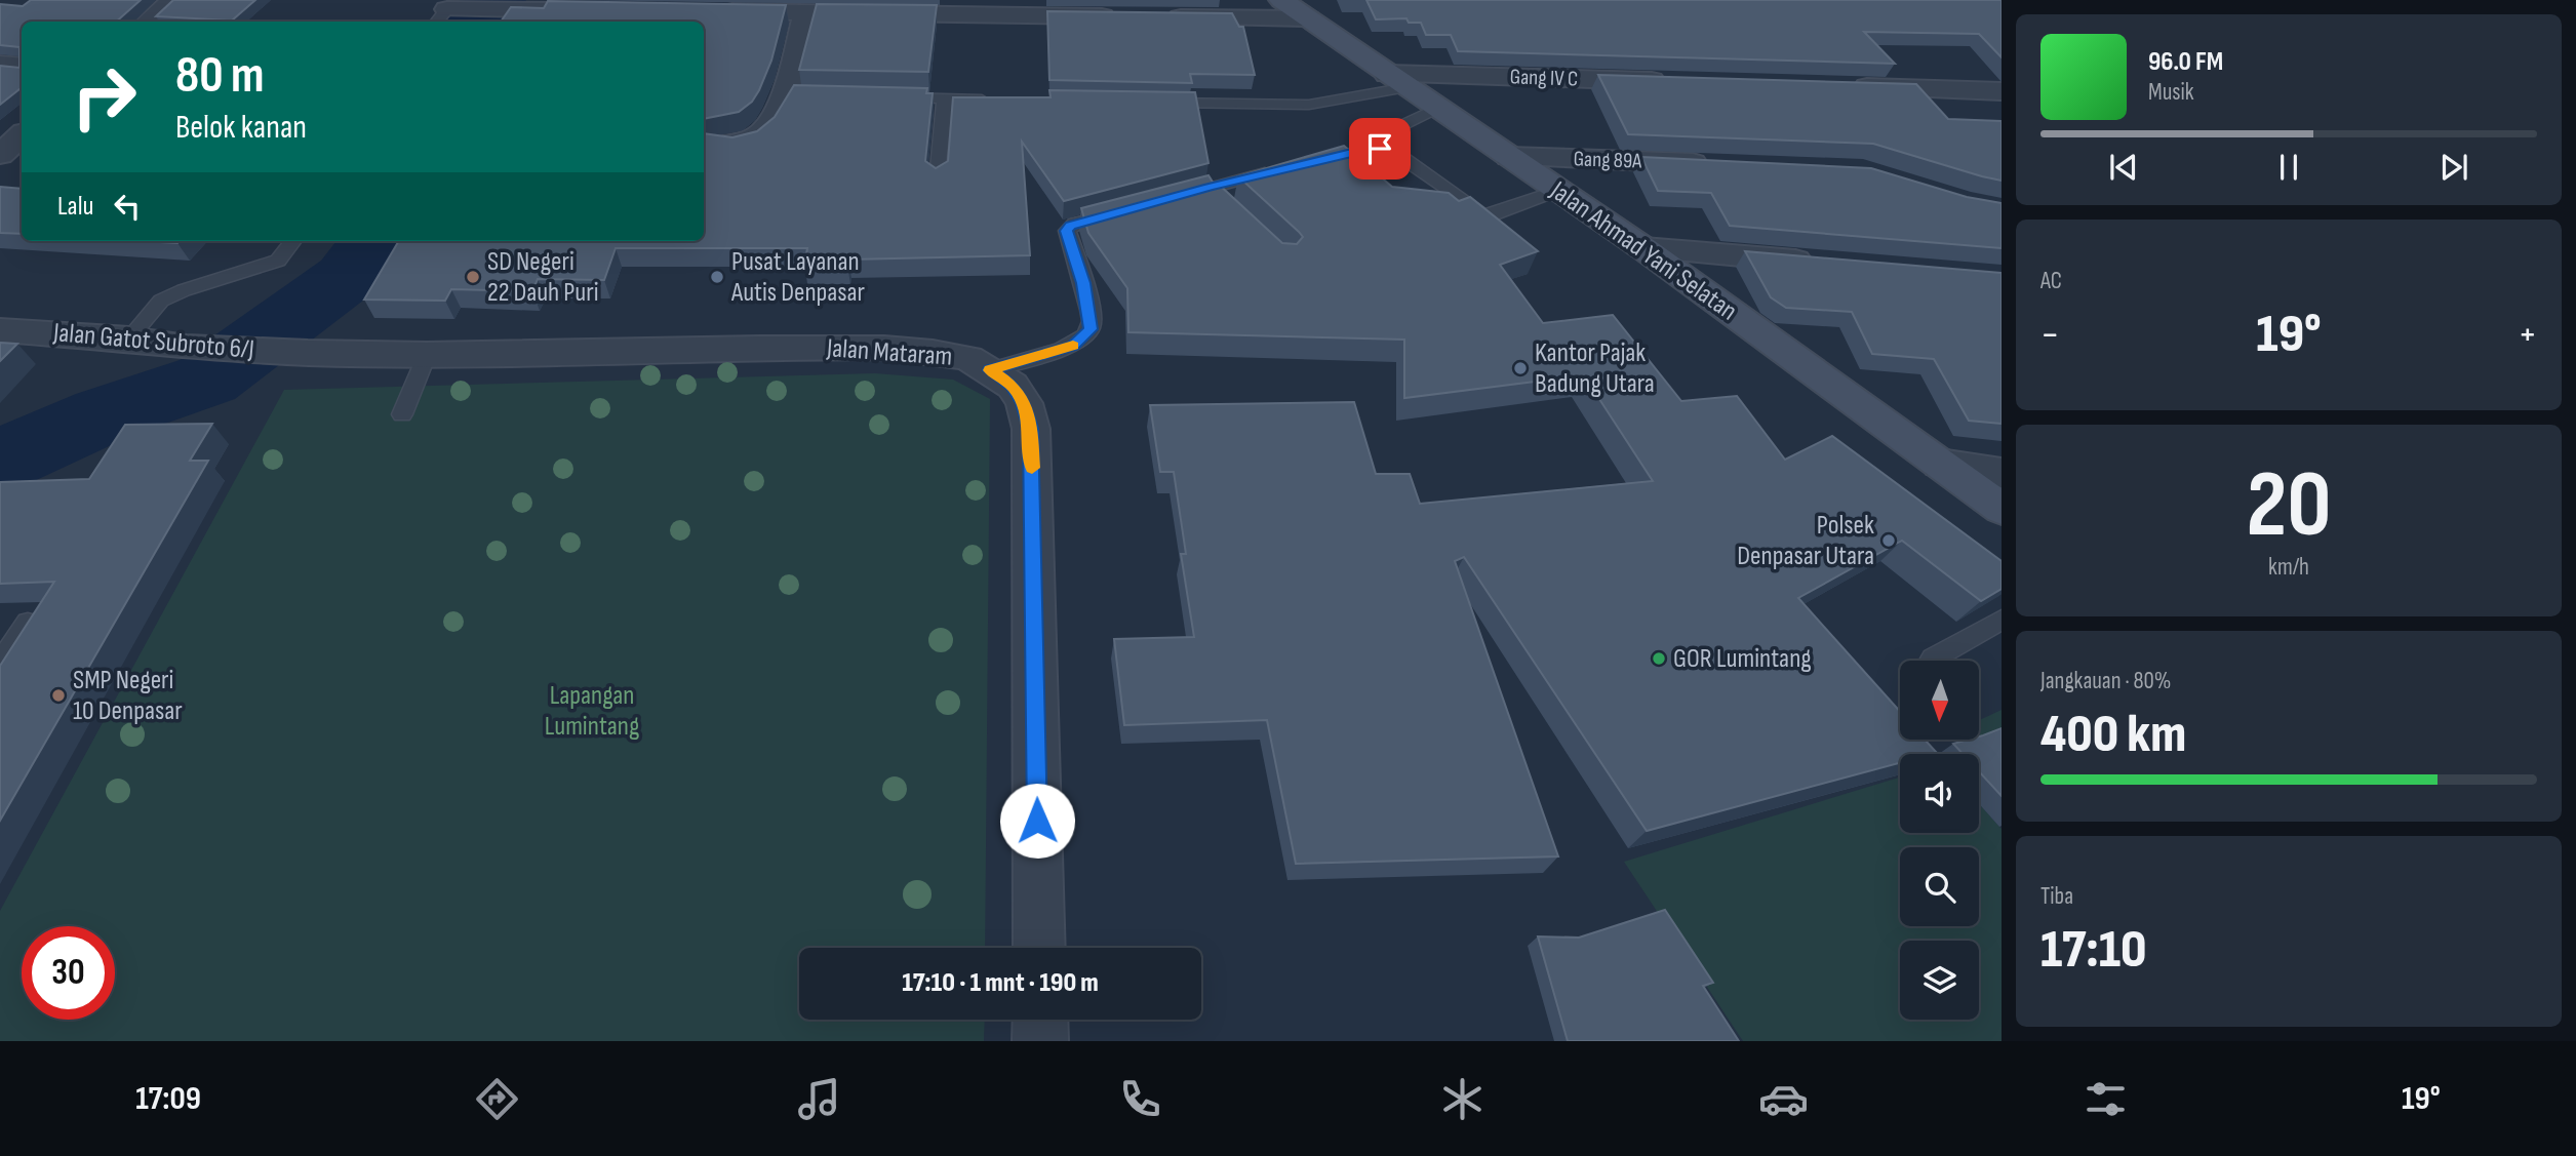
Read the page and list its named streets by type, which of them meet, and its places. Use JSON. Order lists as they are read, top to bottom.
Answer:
{
  "streets": {
    "main road": ["Jalan Ahmad Yani Selatan"],
    "street": [
      "Gang IV C",
      "Gang 89A",
      "Jalan Gatot Subroto 6/J",
      "Jalan Mataram"
    ]
  },
  "crossings": [
    ["Gang IV C", "Jalan Ahmad Yani Selatan"],
    ["Gang 89A", "Jalan Ahmad Yani Selatan"],
    ["Jalan Gatot Subroto 6/J", "Jalan Mataram"]
  ],
  "parks": ["Lapangan Lumintang"],
  "places": [
    "SD Negeri 22 Dauh Puri",
    "Pusat Layanan Autis Denpasar",
    "Kantor Pajak Badung Utara",
    "Polsek Denpasar Utara",
    "GOR Lumintang",
    "SMP Negeri 10 Denpasar"
  ],
  "north": "bottom",
  "page": {
    "turn": ["80 m", "Belok kanan"],
    "song": ["96.0 FM", "Musik"],
    "then": "Lalu",
    "tile": [
      "AC",
      ["20", "km/h"],
      ["Jangkauan · 80%", "400 km"],
      ["Tiba", "17:10"]
    ],
    "heat": ["−", "19°", "+"],
    "limit": "30",
    "trip": "17:10 · 1 mnt · 190 m",
    "tabs": ["17:09", "19°"]
  }
}
